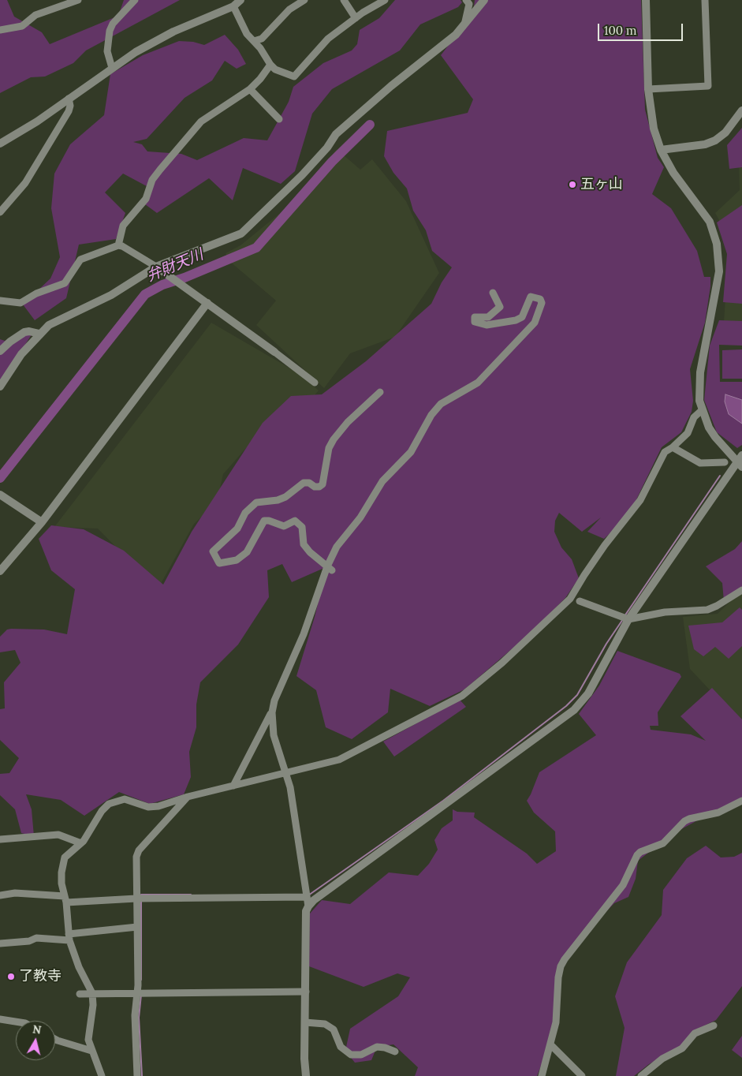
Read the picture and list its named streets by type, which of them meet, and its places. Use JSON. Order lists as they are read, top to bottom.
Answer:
{
  "water": ["弁財天川"],
  "places": ["五ヶ山", "了教寺"],
  "scale_bar": "100 m",
  "north": "top"
}
